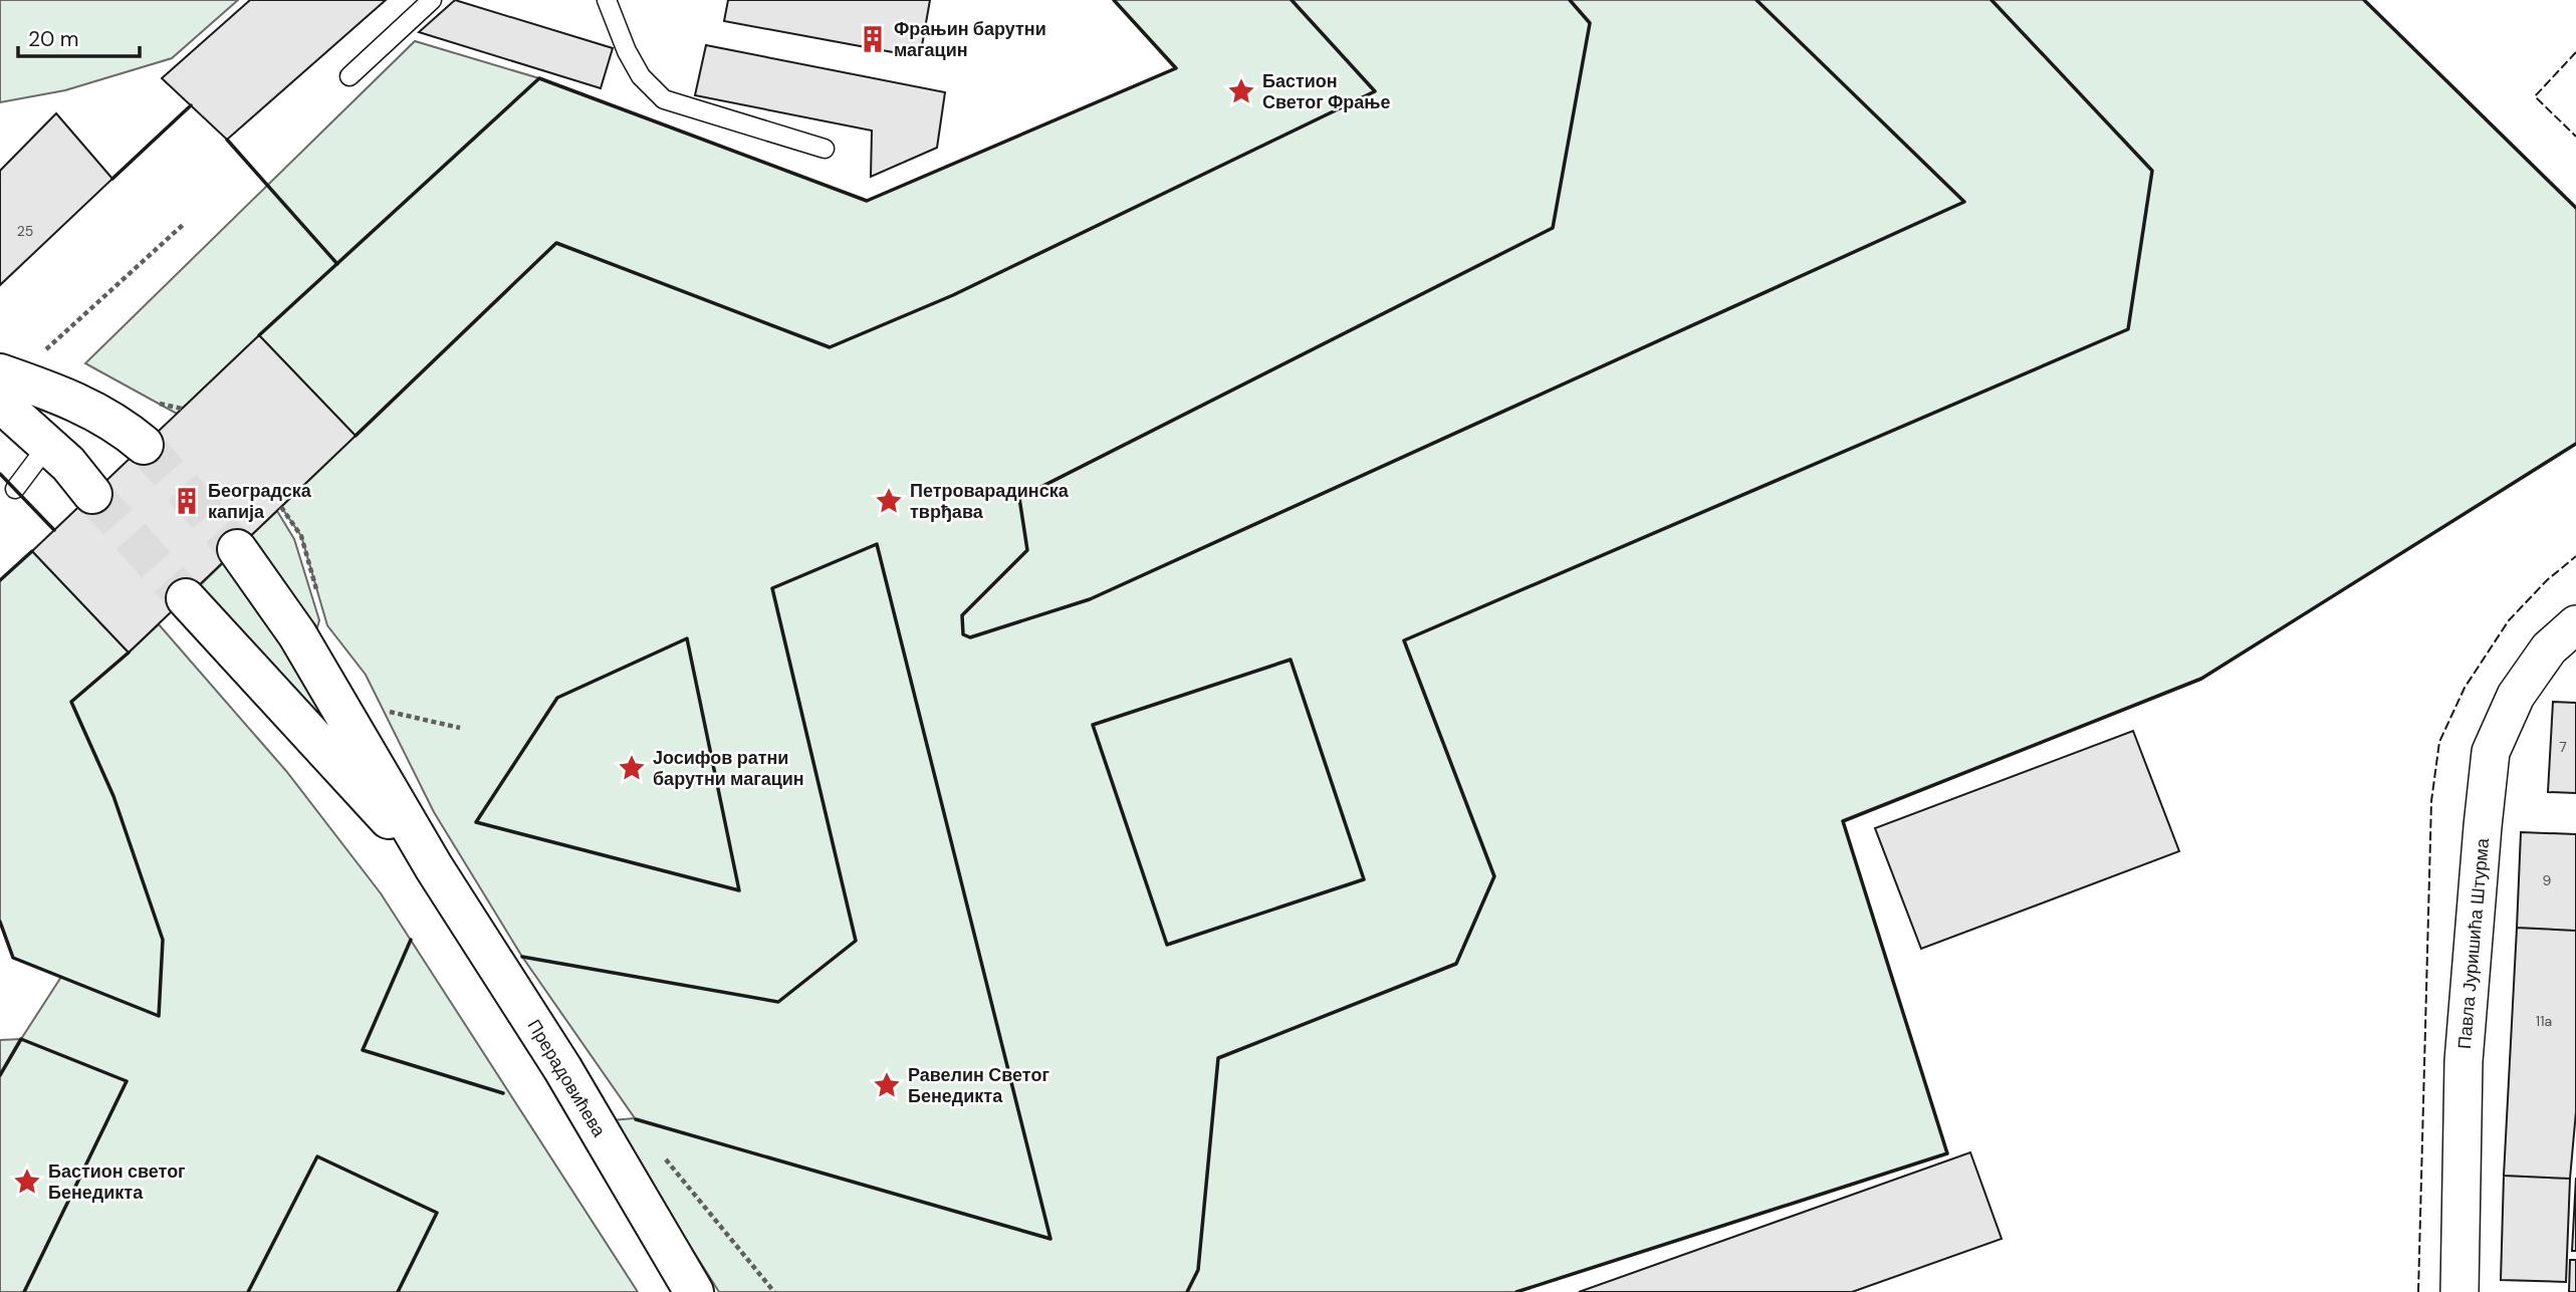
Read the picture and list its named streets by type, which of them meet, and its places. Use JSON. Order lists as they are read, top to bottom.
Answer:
{
  "streets": {
    "main road": ["Прерадовићева"],
    "street": ["Павла Јуришића Штурма"]
  },
  "places": {
    "building": ["Фрањин барутни магацин", "Београдска капија"],
    "place": [
      "Бастион Светог Фрање",
      "Петроварадинска тврђава",
      "Јосифов ратни барутни магацин",
      "Равелин Светог Бенедикта",
      "Бастион светог Бенедикта"
    ]
  },
  "house_numbers": [
    "25",
    "7",
    "9",
    "11a"
  ],
  "scale_bar": "20 m"
}
